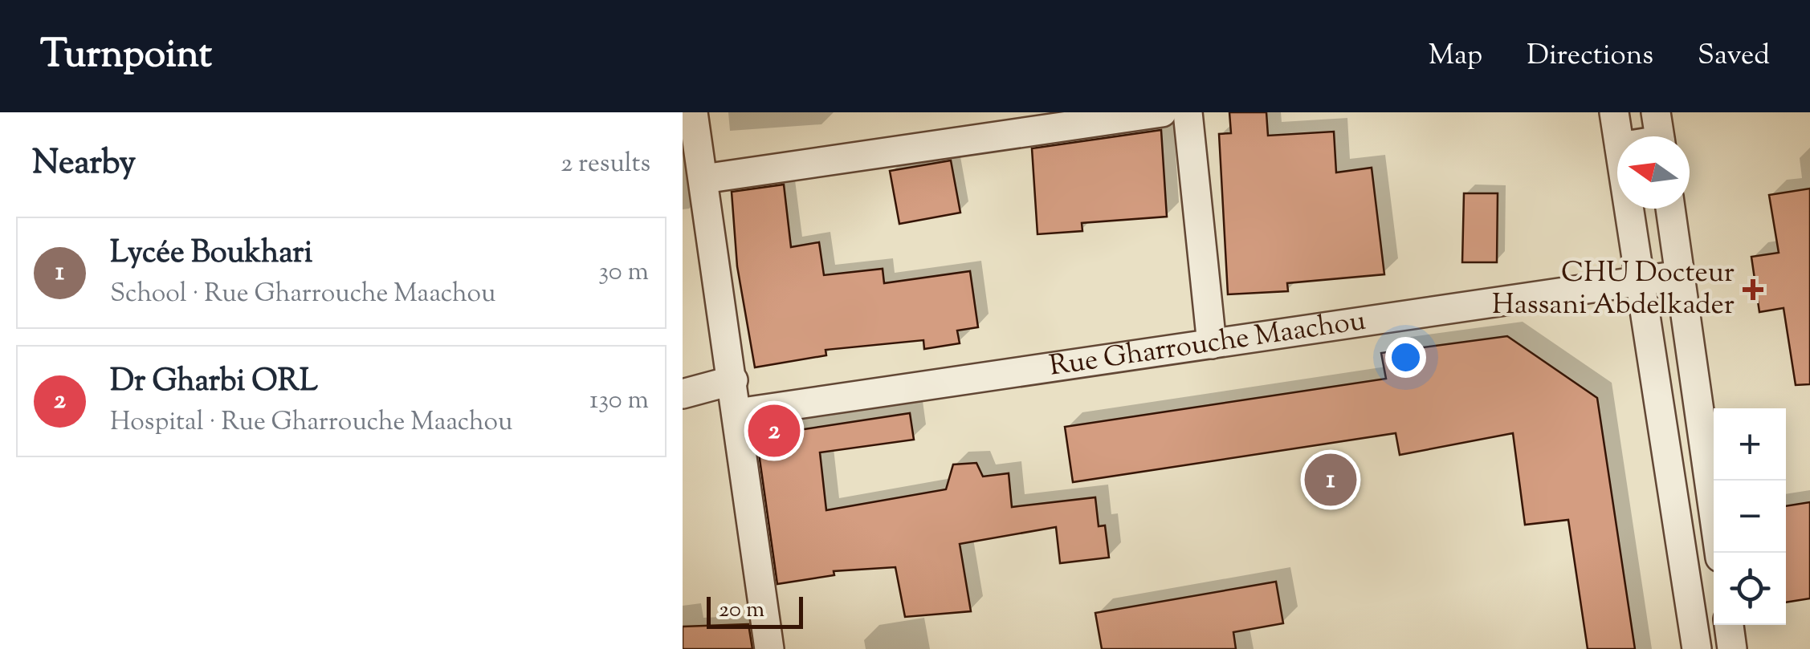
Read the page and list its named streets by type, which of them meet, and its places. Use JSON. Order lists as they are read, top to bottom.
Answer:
{
  "streets": {
    "street": ["Rue Gharrouche Maachou"]
  },
  "places": {
    "health": ["CHU Docteur Hassani Abdelkader"]
  },
  "scale_bar": "20 m",
  "north": "left",
  "page": {
    "header": "Turnpoint",
    "nav": ["Map", "Directions", "Saved"],
    "heading": ["Nearby", "2 results"],
    "list": [
      {
        "mark": "1",
        "name": "Lycée Boukhari",
        "note": "School · Rue Gharrouche Maachou",
        "value": "30 m"
      },
      {
        "mark": "2",
        "name": "Dr Gharbi ORL",
        "note": "Hospital · Rue Gharrouche Maachou",
        "value": "130 m"
      }
    ],
    "pins": ["2", "1"],
    "map_buttons": ["+", "−"],
    "scale": "20 m"
  }
}
